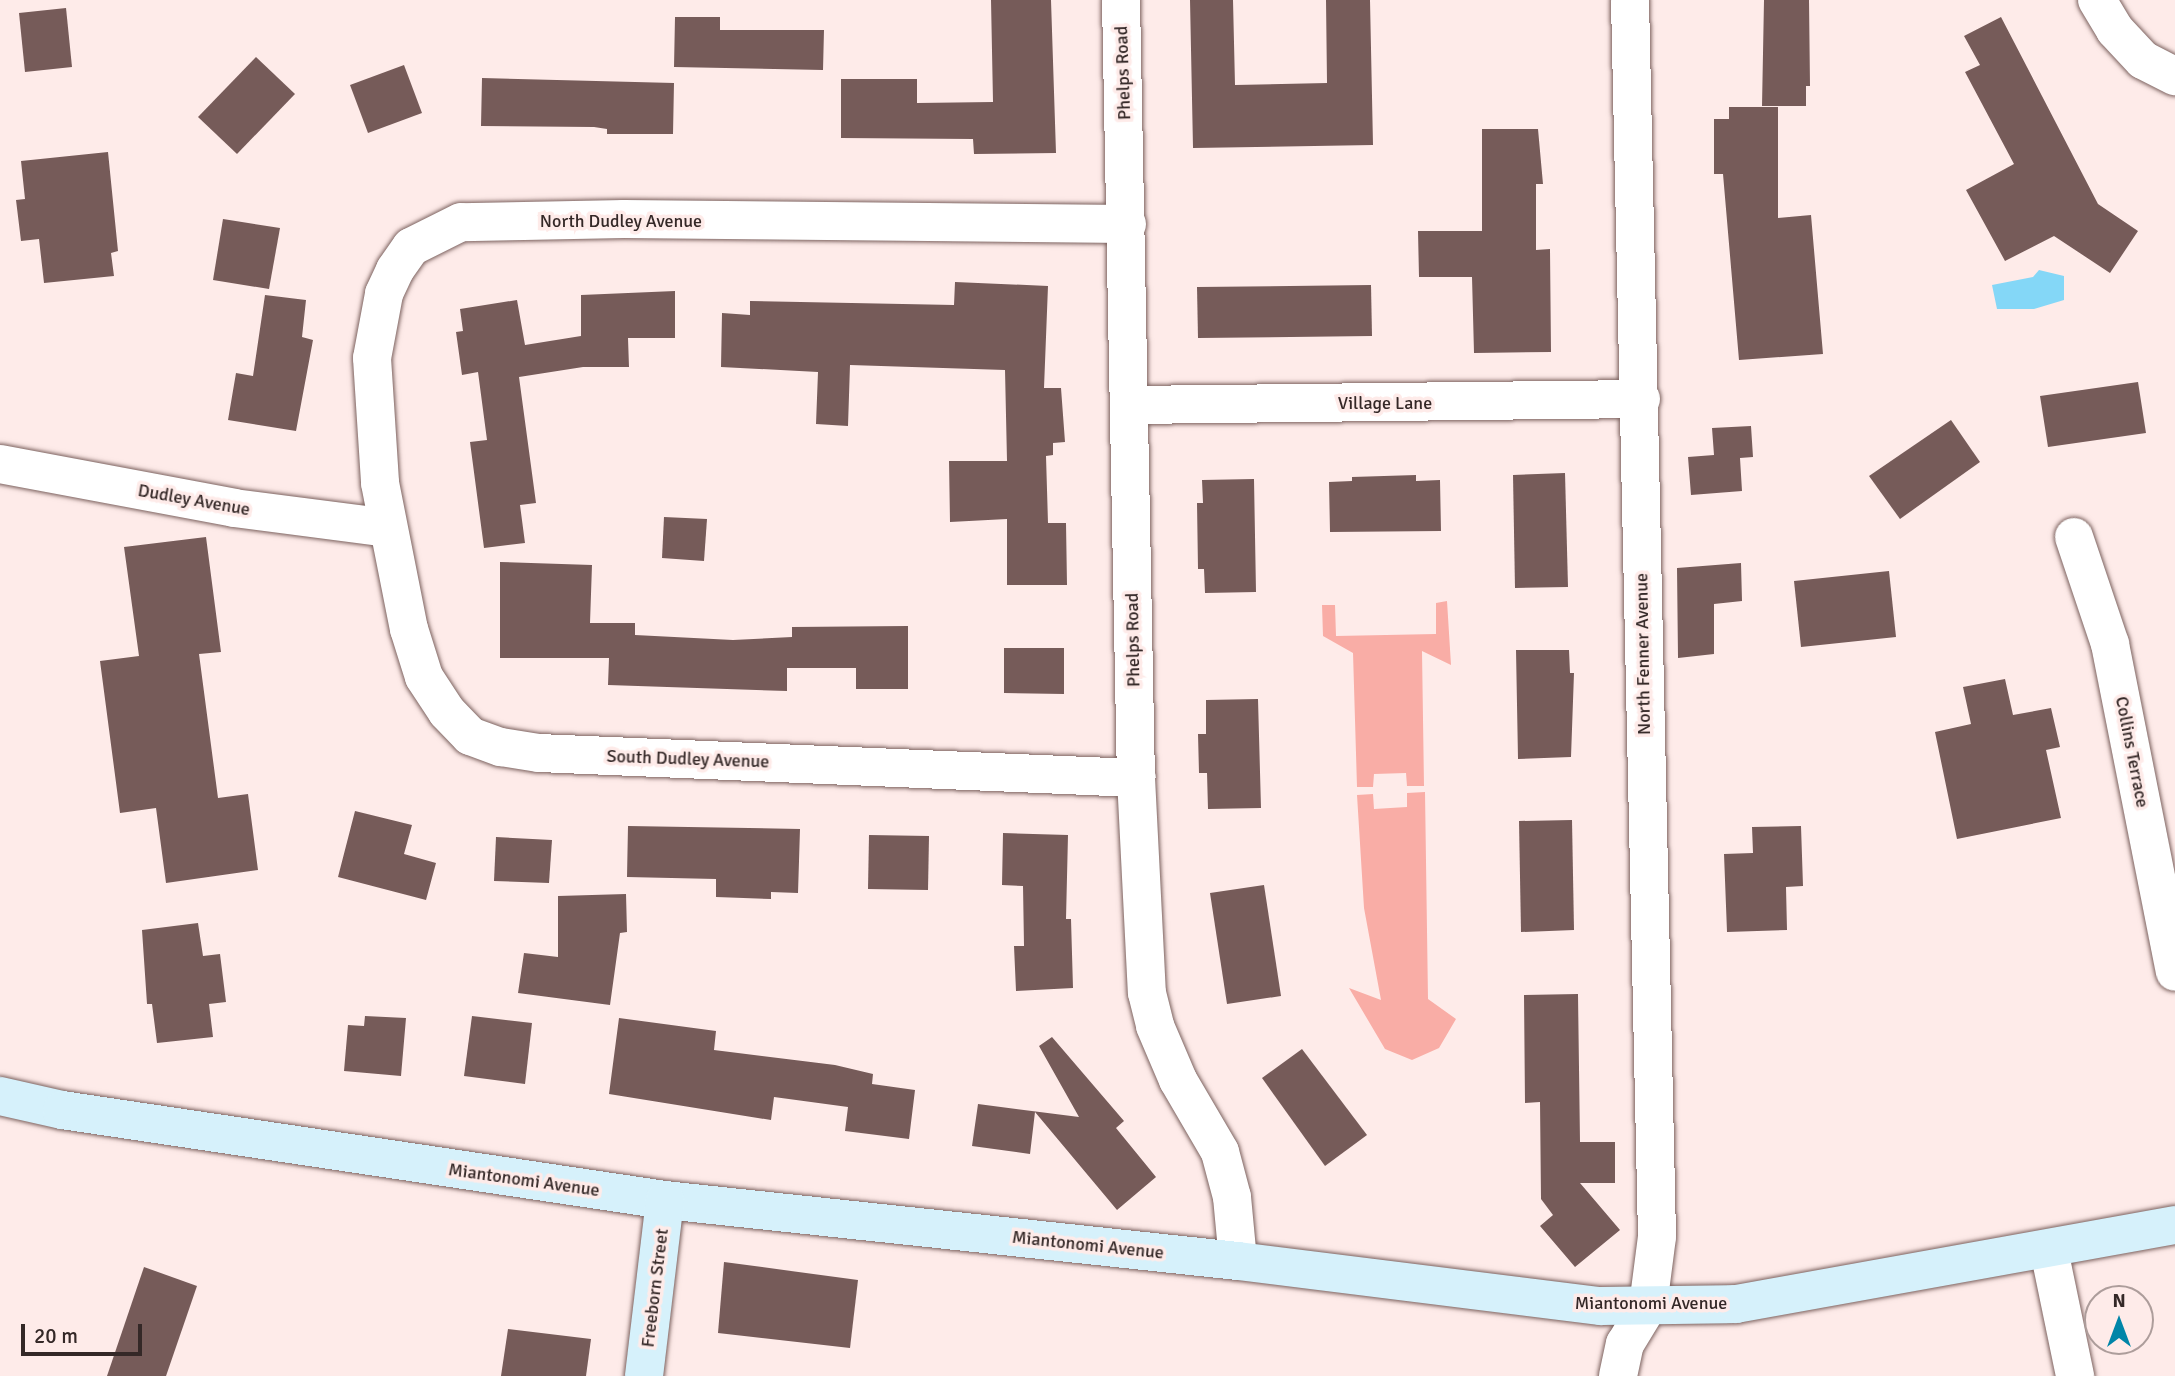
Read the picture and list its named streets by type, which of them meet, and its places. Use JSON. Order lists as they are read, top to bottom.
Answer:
{
  "streets": {
    "main road": ["Miantonomi Avenue", "Freeborn Street"],
    "street": [
      "Phelps Road",
      "North Dudley Avenue",
      "Village Lane",
      "Dudley Avenue",
      "North Fenner Avenue",
      "Collins Terrace",
      "South Dudley Avenue"
    ]
  },
  "crossings": [
    ["Phelps Road", "North Dudley Avenue"],
    ["Phelps Road", "Village Lane"],
    ["Phelps Road", "South Dudley Avenue"],
    ["Phelps Road", "Miantonomi Avenue"],
    ["North Dudley Avenue", "Dudley Avenue"],
    ["North Dudley Avenue", "South Dudley Avenue"],
    ["Village Lane", "North Fenner Avenue"],
    ["Dudley Avenue", "South Dudley Avenue"],
    ["North Fenner Avenue", "Miantonomi Avenue"],
    ["Miantonomi Avenue", "Freeborn Street"]
  ],
  "scale_bar": "20 m",
  "north": "top"
}
